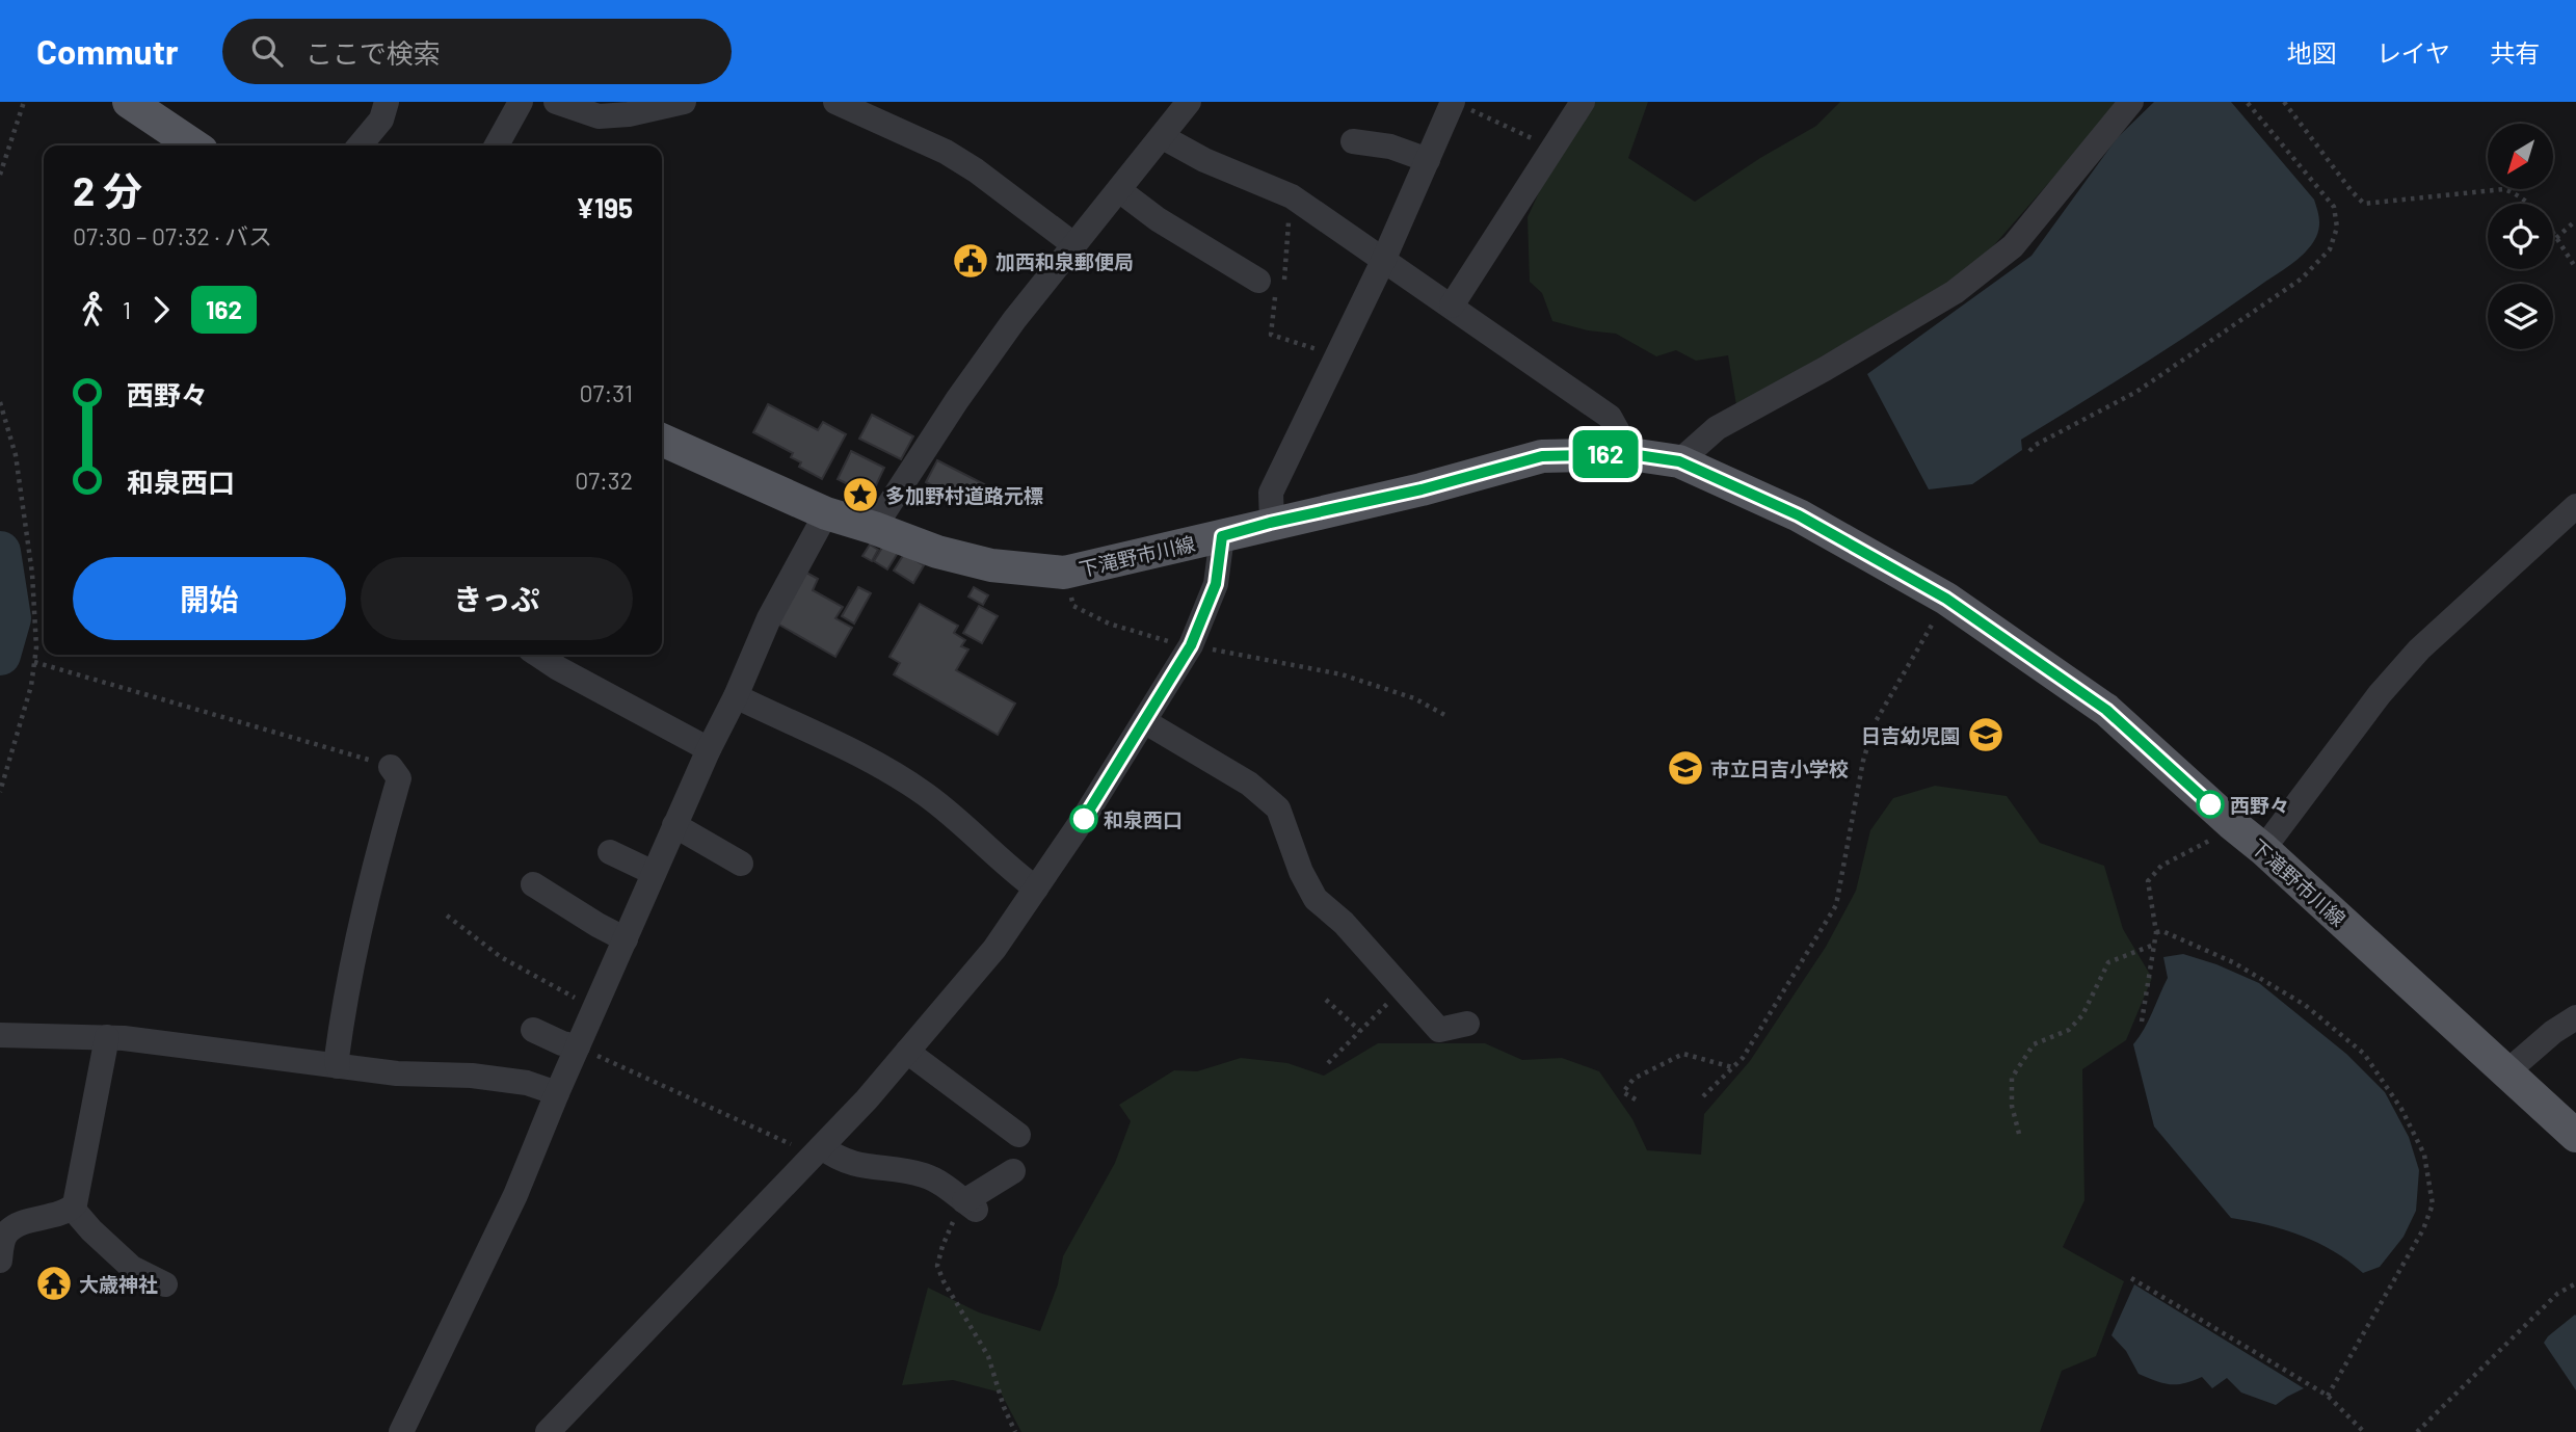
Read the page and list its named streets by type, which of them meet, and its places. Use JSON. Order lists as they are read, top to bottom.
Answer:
{
  "streets": {
    "main road": ["下滝野市川線"]
  },
  "places": {
    "public building": ["加西和泉郵便局"],
    "place": ["多加野村道路元標"],
    "school or university": ["日吉幼児園", "市立日吉小学校"],
    "other": ["西野々", "和泉西口"],
    "temple": ["大歳神社"]
  },
  "lines": ["bus line 162"],
  "north": "bottom left",
  "page": {
    "header": "Commutr",
    "search": "ここで検索",
    "nav": ["地図", "レイヤ", "共有"],
    "on_map": "162",
    "heading": ["2 分", "07:30 – 07:32 · バス", "¥195"],
    "legs": ["1", "162"],
    "list": [
      {
        "name": "西野々",
        "value": "07:31"
      },
      {
        "name": "和泉西口",
        "value": "07:32"
      }
    ],
    "buttons": ["開始", "きっぷ"]
  }
}
